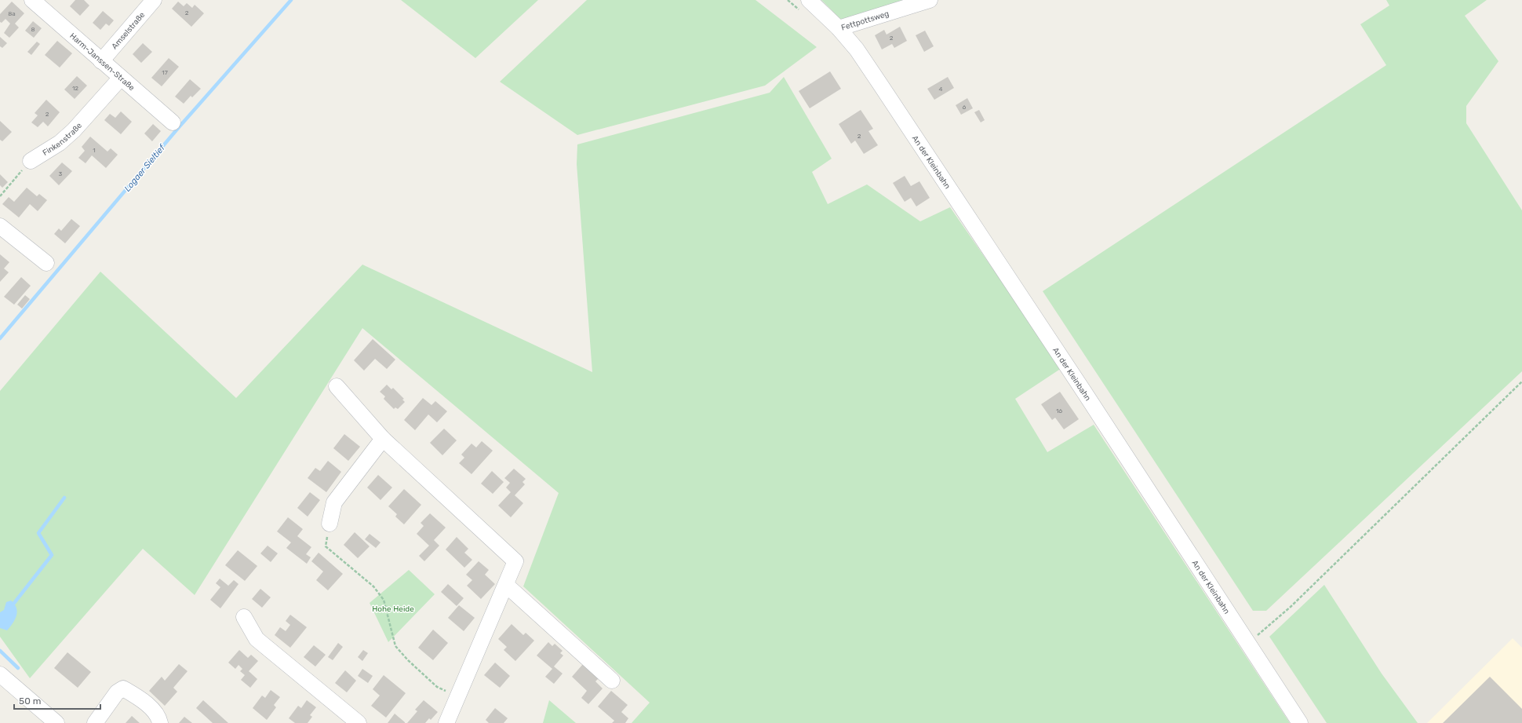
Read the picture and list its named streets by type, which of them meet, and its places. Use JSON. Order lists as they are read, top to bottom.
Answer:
{
  "streets": {
    "street": [
      "Fettpottsweg",
      "Amselstraße",
      "Harm-Janssen-Straße",
      "Finkenstraße",
      "An der Kleinbahn"
    ]
  },
  "crossings": [
    ["Fettpottsweg", "An der Kleinbahn"],
    ["Amselstraße", "Harm-Janssen-Straße"],
    ["Harm-Janssen-Straße", "Finkenstraße"]
  ],
  "water": ["Logaer Sieltief"],
  "parks": ["Hohe Heide"],
  "house_numbers": [
    "2",
    "8a",
    "8",
    "2",
    "17",
    "12",
    "4",
    "6",
    "2",
    "2",
    "1",
    "3",
    "16"
  ],
  "scale_bar": "50 m"
}
